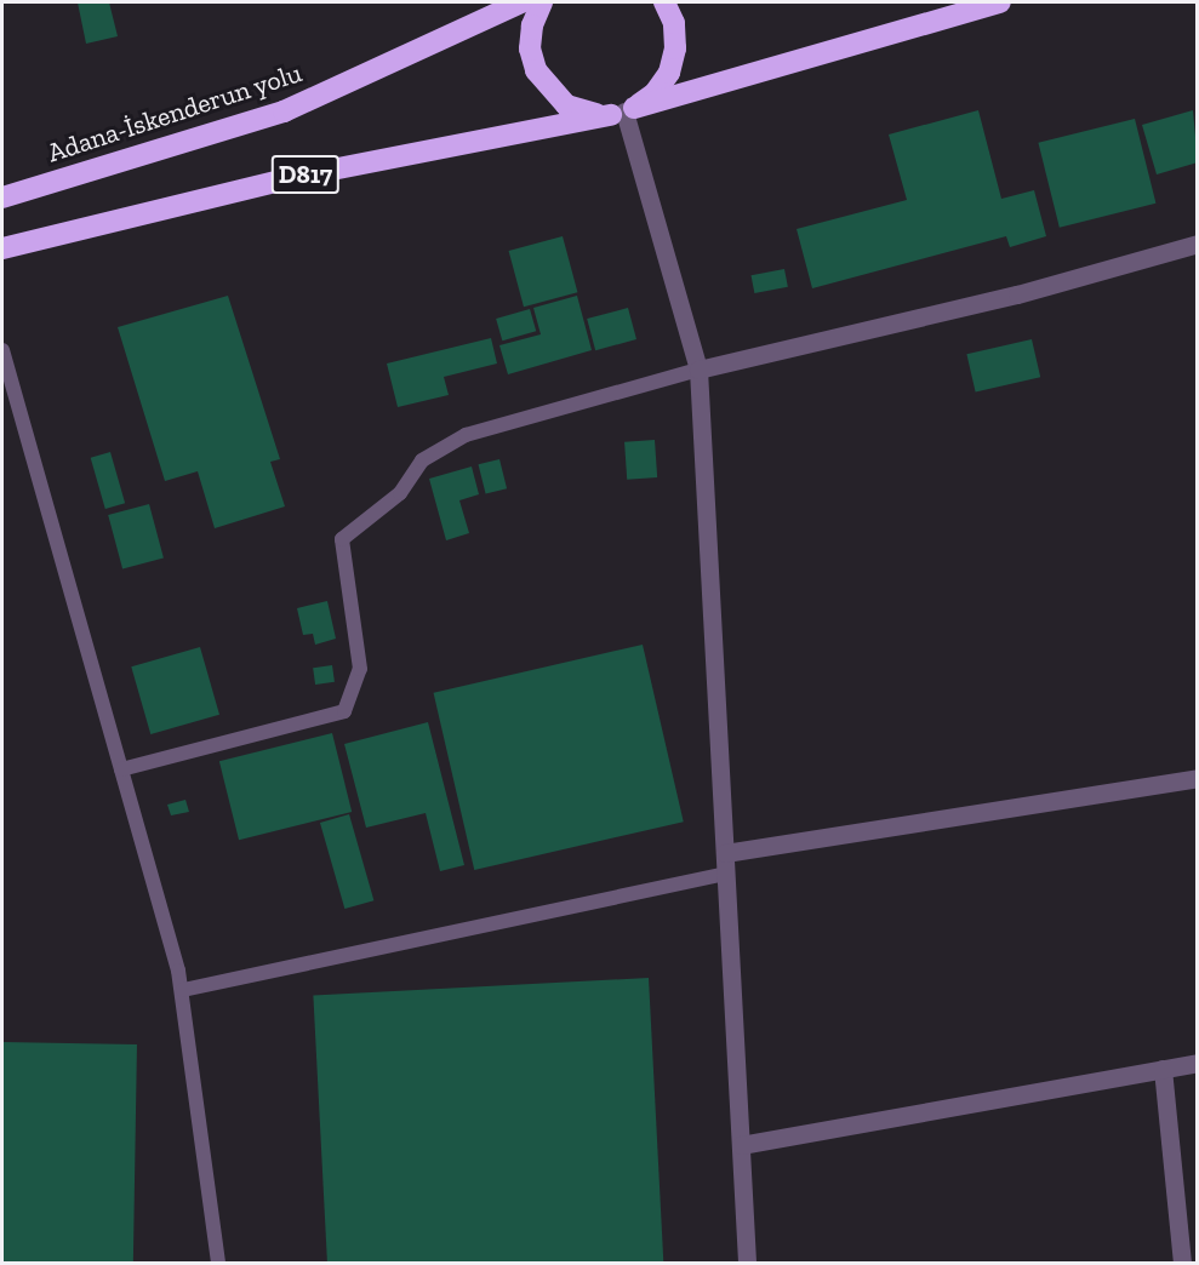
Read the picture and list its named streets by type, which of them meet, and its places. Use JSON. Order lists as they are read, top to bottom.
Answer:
{
  "streets": {
    "highway": ["Adana-İskenderun yolu", "D817"]
  }
}
